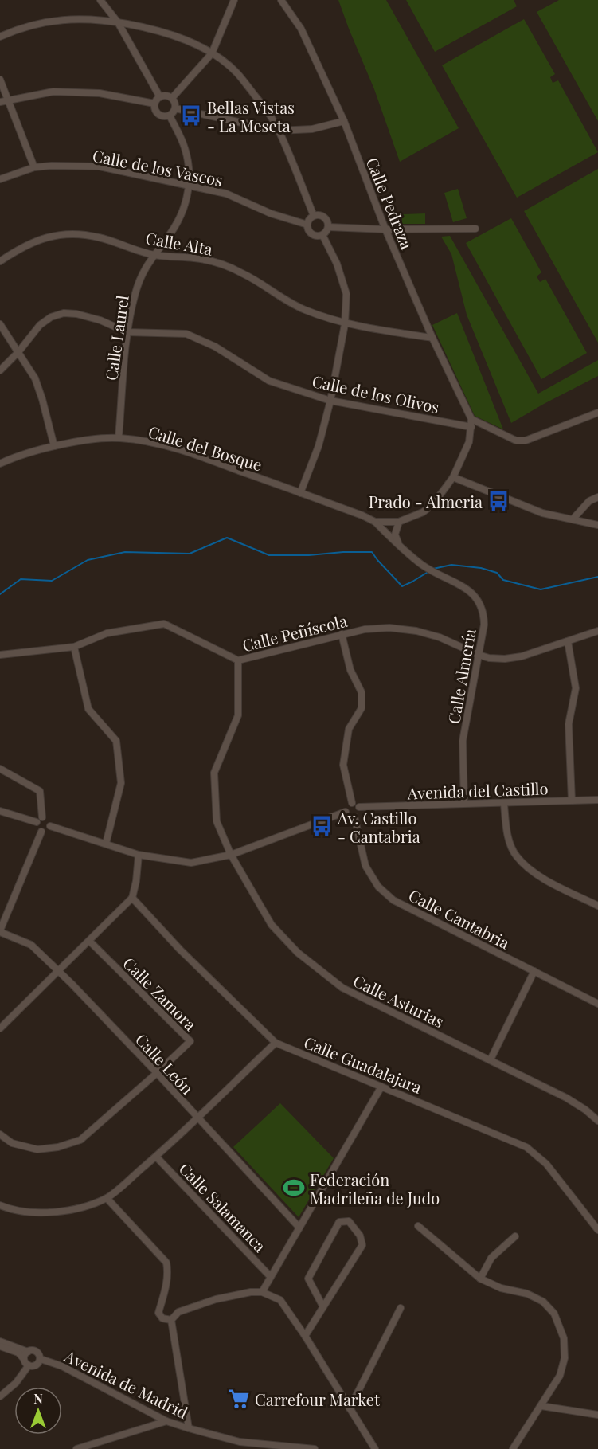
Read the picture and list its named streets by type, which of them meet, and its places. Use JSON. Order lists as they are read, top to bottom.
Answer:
{
  "streets": {
    "street": [
      "Calle de los Vascos",
      "Calle Pedraza",
      "Calle Alta",
      "Calle Laurel",
      "Calle de los Olivos",
      "Calle del Bosque",
      "Calle Peñíscola",
      "Calle Almería",
      "Avenida del Castillo",
      "Calle Cantabria",
      "Calle Zamora",
      "Calle Asturias",
      "Calle León",
      "Calle Guadalajara",
      "Calle Salamanca",
      "Avenida de Madrid"
    ]
  },
  "crossings": [
    ["Calle de los Vascos", "Calle Laurel"],
    ["Calle Pedraza", "Calle Alta"],
    ["Calle Pedraza", "Calle de los Olivos"],
    ["Calle Pedraza", "Calle del Bosque"],
    ["Calle Alta", "Calle Laurel"],
    ["Calle Laurel", "Calle de los Olivos"],
    ["Calle Laurel", "Calle del Bosque"],
    ["Calle de los Olivos", "Calle del Bosque"],
    ["Calle del Bosque", "Calle Almería"],
    ["Calle Peñíscola", "Calle Almería"],
    ["Calle Peñíscola", "Calle Asturias"],
    ["Calle Almería", "Avenida del Castillo"],
    ["Avenida del Castillo", "Calle Cantabria"],
    ["Calle Zamora", "Calle León"]
  ],
  "places": {
    "bus stop": ["Bellas Vistas - La Meseta", "Prado - Almeria", "Av. Castillo - Cantabria"],
    "sports": ["Federación Madrileña de Judo"],
    "supermarket": ["Carrefour Market"]
  },
  "north": "top"
}
